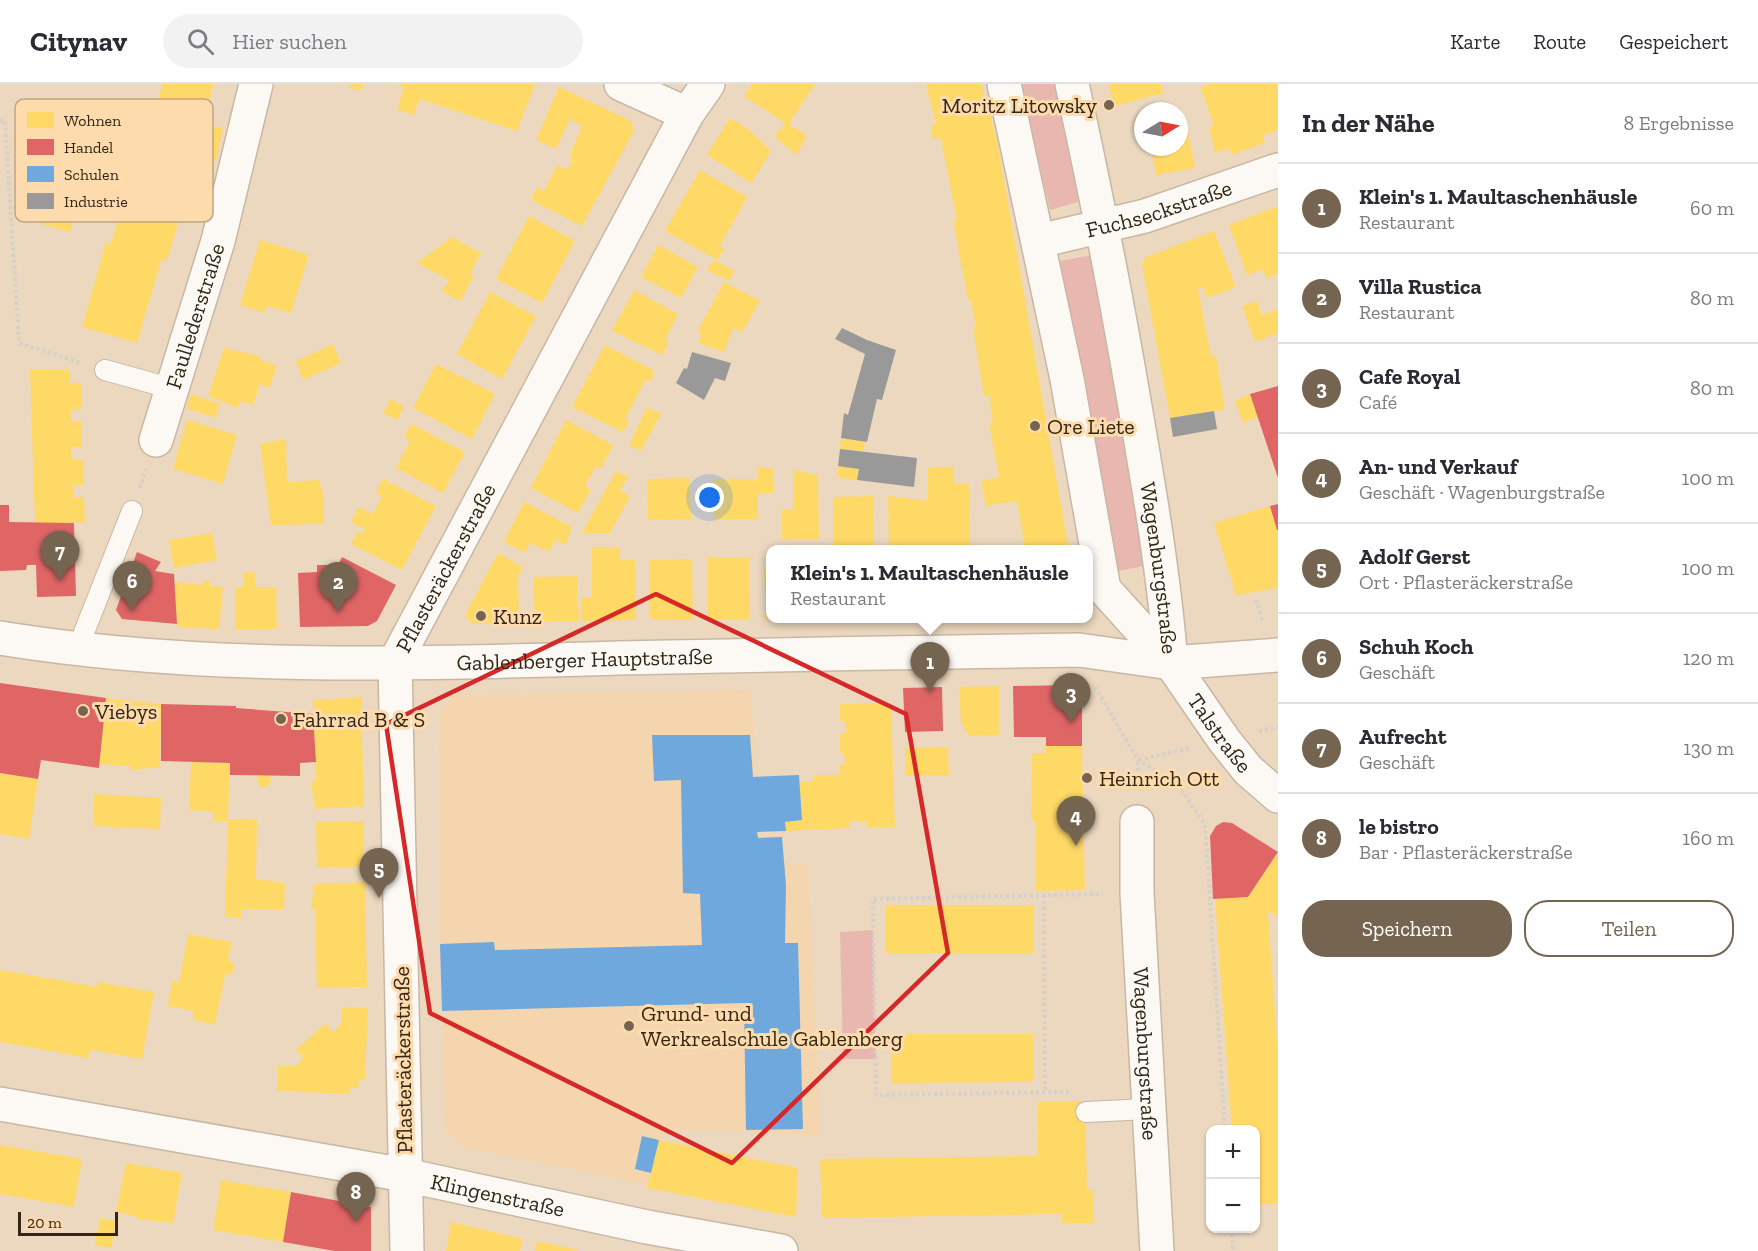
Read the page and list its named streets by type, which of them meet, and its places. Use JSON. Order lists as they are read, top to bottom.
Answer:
{
  "streets": {
    "street": [
      "Fuchseckstraße",
      "Faullederstraße",
      "Wagenburgstraße",
      "Pflasteräckerstraße",
      "Gablenberger Hauptstraße",
      "Talstraße",
      "Klingenstraße"
    ]
  },
  "crossings": [
    ["Fuchseckstraße", "Wagenburgstraße"],
    ["Wagenburgstraße", "Gablenberger Hauptstraße"],
    ["Wagenburgstraße", "Talstraße"],
    ["Pflasteräckerstraße", "Gablenberger Hauptstraße"],
    ["Pflasteräckerstraße", "Klingenstraße"],
    ["Gablenberger Hauptstraße", "Talstraße"]
  ],
  "places": [
    "Moritz Litowsky",
    "Ore Liete",
    "Kunz",
    "Viebys",
    "Fahrrad B & S",
    "Heinrich Ott",
    "Grund- und Werkrealschule Gablenberg"
  ],
  "legend": [
    "Wohnen",
    "Handel",
    "Schulen",
    "Industrie"
  ],
  "scale_bar": "20 m",
  "north": "right",
  "page": {
    "header": "Citynav",
    "search": "Hier suchen",
    "nav": ["Karte", "Route", "Gespeichert"],
    "heading": ["In der Nähe", "8 Ergebnisse"],
    "list": [
      {
        "mark": "1",
        "name": "Klein's 1. Maultaschenhäusle",
        "note": "Restaurant",
        "value": "60 m"
      },
      {
        "mark": "2",
        "name": "Villa Rustica",
        "note": "Restaurant",
        "value": "80 m"
      },
      {
        "mark": "3",
        "name": "Cafe Royal",
        "note": "Café",
        "value": "80 m"
      },
      {
        "mark": "4",
        "name": "An- und Verkauf",
        "note": "Geschäft · Wagenburgstraße",
        "value": "100 m"
      },
      {
        "mark": "5",
        "name": "Adolf Gerst",
        "note": "Ort · Pflasteräckerstraße",
        "value": "100 m"
      },
      {
        "mark": "6",
        "name": "Schuh Koch",
        "note": "Geschäft",
        "value": "120 m"
      },
      {
        "mark": "7",
        "name": "Aufrecht",
        "note": "Geschäft",
        "value": "130 m"
      },
      {
        "mark": "8",
        "name": "le bistro",
        "note": "Bar · Pflasteräckerstraße",
        "value": "160 m"
      }
    ],
    "pins": [
      "7",
      "6",
      "2",
      "1",
      "3",
      "4",
      "5",
      "8"
    ],
    "popup": ["Klein's 1. Maultaschenhäusle", "Restaurant"],
    "buttons": ["Speichern", "Teilen"],
    "map_buttons": ["+", "−"],
    "scale": "20 m"
  }
}
